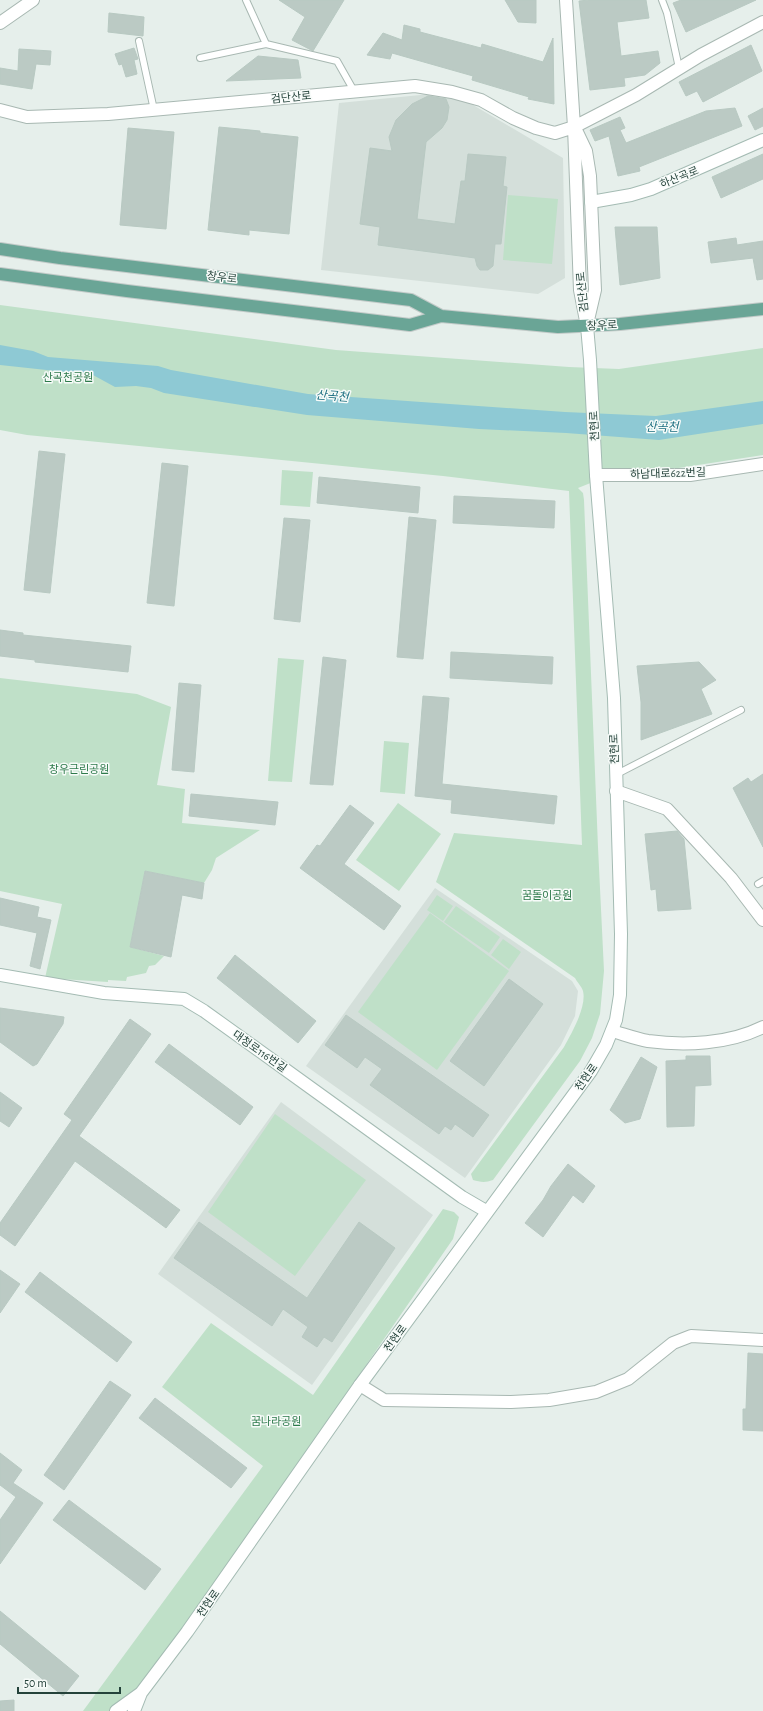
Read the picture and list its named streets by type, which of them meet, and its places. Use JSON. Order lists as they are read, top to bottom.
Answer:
{
  "streets": {
    "main road": ["창우로"],
    "street": [
      "검단산로",
      "하산곡로",
      "천현로",
      "하남대로622번길",
      "대청로116번길"
    ]
  },
  "crossings": [
    ["검단산로", "하산곡로"],
    ["검단산로", "창우로"],
    ["검단산로", "천현로"],
    ["창우로", "천현로"],
    ["천현로", "하남대로622번길"],
    ["천현로", "대청로116번길"]
  ],
  "water": ["산곡천"],
  "parks": [
    "산곡천공원",
    "창우근린공원",
    "꿈돌이공원",
    "꿈나라공원"
  ],
  "scale_bar": "50 m"
}
